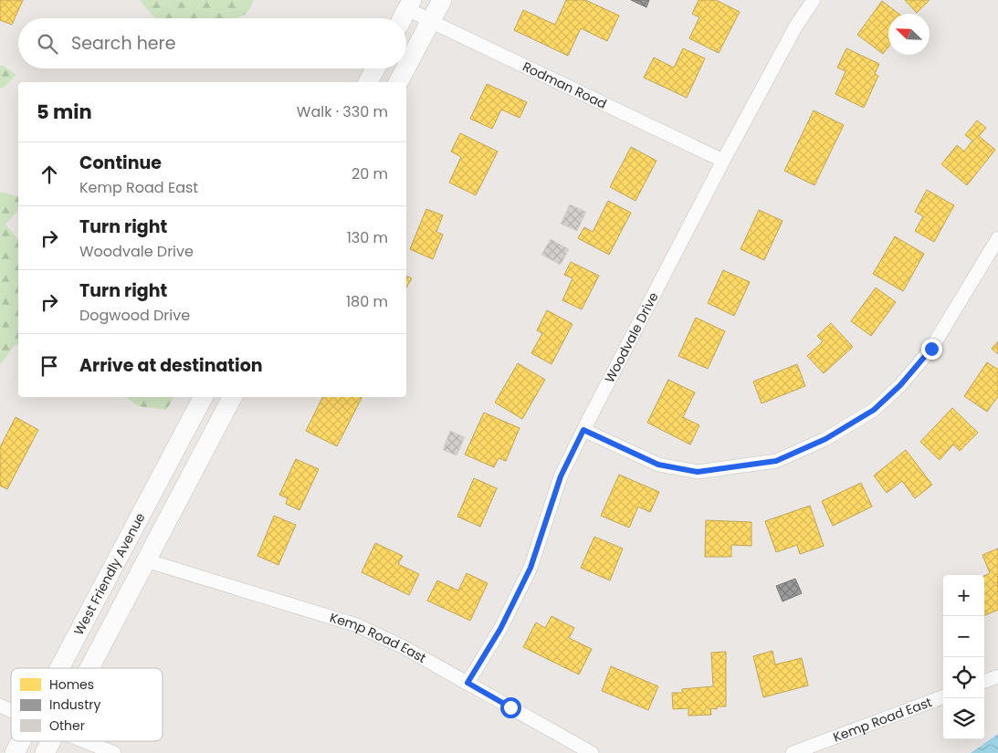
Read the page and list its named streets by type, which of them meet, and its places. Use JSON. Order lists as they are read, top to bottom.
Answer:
{
  "streets": {
    "main road": ["West Friendly Avenue"],
    "street": ["Rodman Road", "Woodvale Drive", "Kemp Road East"]
  },
  "crossings": [
    ["Rodman Road", "Woodvale Drive"],
    ["Woodvale Drive", "Kemp Road East"],
    ["West Friendly Avenue", "Kemp Road East"]
  ],
  "legend": ["Homes", "Industry", "Other"],
  "north": "top left",
  "page": {
    "search": "Search here",
    "heading": ["5 min", "Walk · 330 m"],
    "list": [
      ["Continue", "Kemp Road East", "20 m"],
      ["Turn right", "Woodvale Drive", "130 m"],
      ["Turn right", "Dogwood Drive", "180 m"],
      "Arrive at destination"
    ],
    "map_buttons": ["+", "−"]
  }
}
